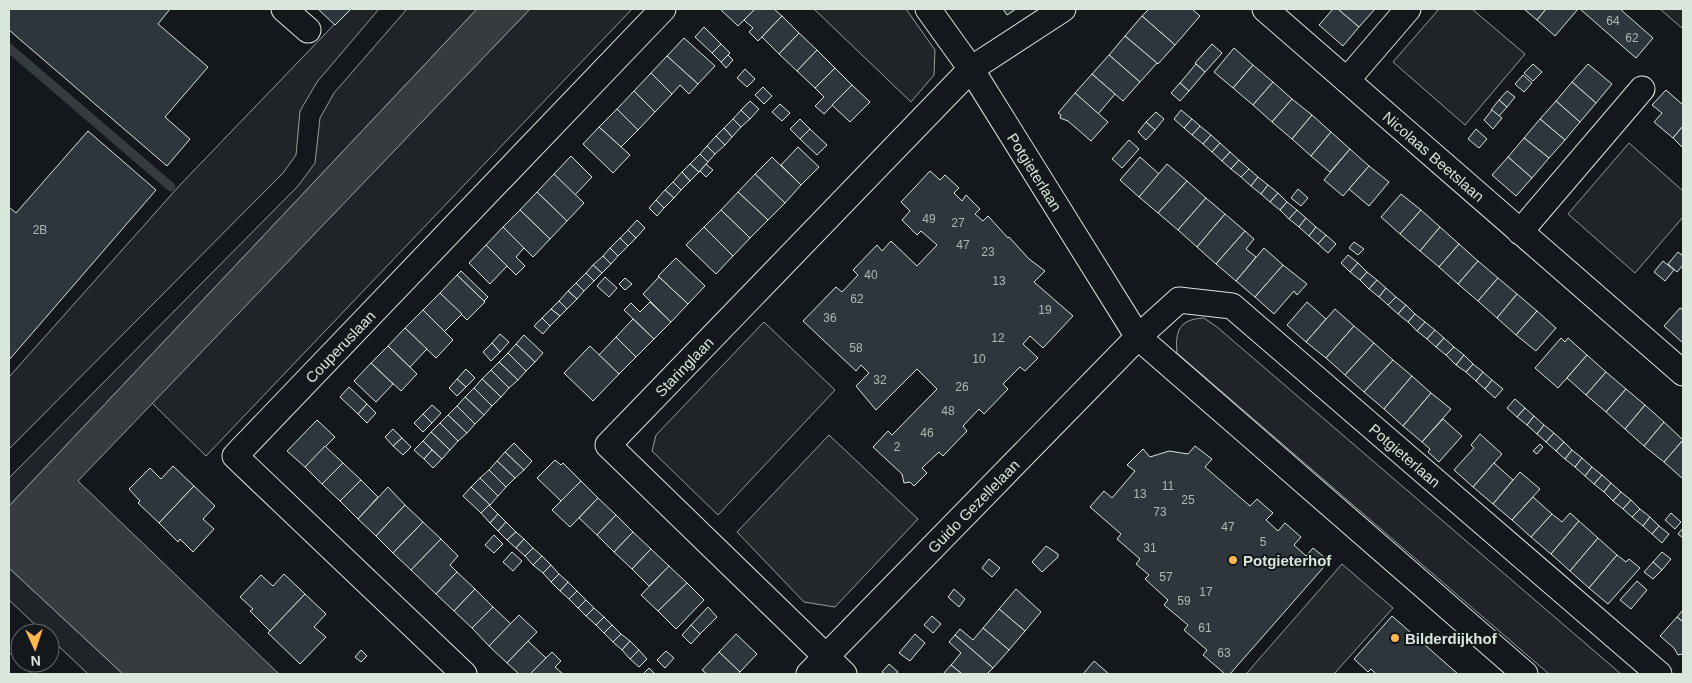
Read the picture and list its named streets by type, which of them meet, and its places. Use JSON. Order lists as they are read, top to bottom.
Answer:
{
  "streets": {
    "street": [
      "Nicolaas Beetslaan",
      "Potgieterlaan",
      "Couperuslaan",
      "Staringlaan",
      "Guido Gezellelaan"
    ]
  },
  "crossings": [
    ["Potgieterlaan", "Staringlaan"],
    ["Potgieterlaan", "Guido Gezellelaan"],
    ["Staringlaan", "Guido Gezellelaan"]
  ],
  "places": ["Potgieterhof", "Bilderdijkhof"],
  "house_numbers": [
    "64",
    "62",
    "49",
    "27",
    "2B",
    "47",
    "23",
    "40",
    "13",
    "62",
    "19",
    "36",
    "12",
    "58",
    "10",
    "32",
    "26",
    "48",
    "46",
    "2",
    "11",
    "13",
    "25",
    "73",
    "47",
    "5",
    "31",
    "57",
    "17",
    "59",
    "61",
    "63"
  ],
  "north": "bottom"
}
